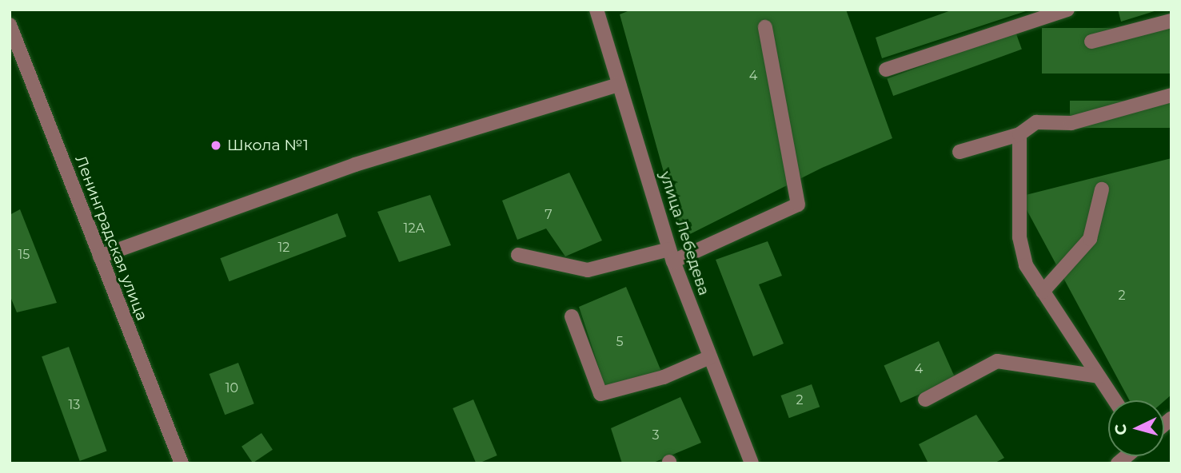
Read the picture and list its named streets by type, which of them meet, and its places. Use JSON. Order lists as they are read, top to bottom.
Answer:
{
  "streets": {
    "street": ["улица Лебедева", "Ленинградская улица"]
  },
  "places": ["Школа №1"],
  "house_numbers": [
    "4",
    "7",
    "12А",
    "12",
    "15",
    "2",
    "5",
    "4",
    "10",
    "2",
    "13",
    "3"
  ],
  "north": "left"
}
